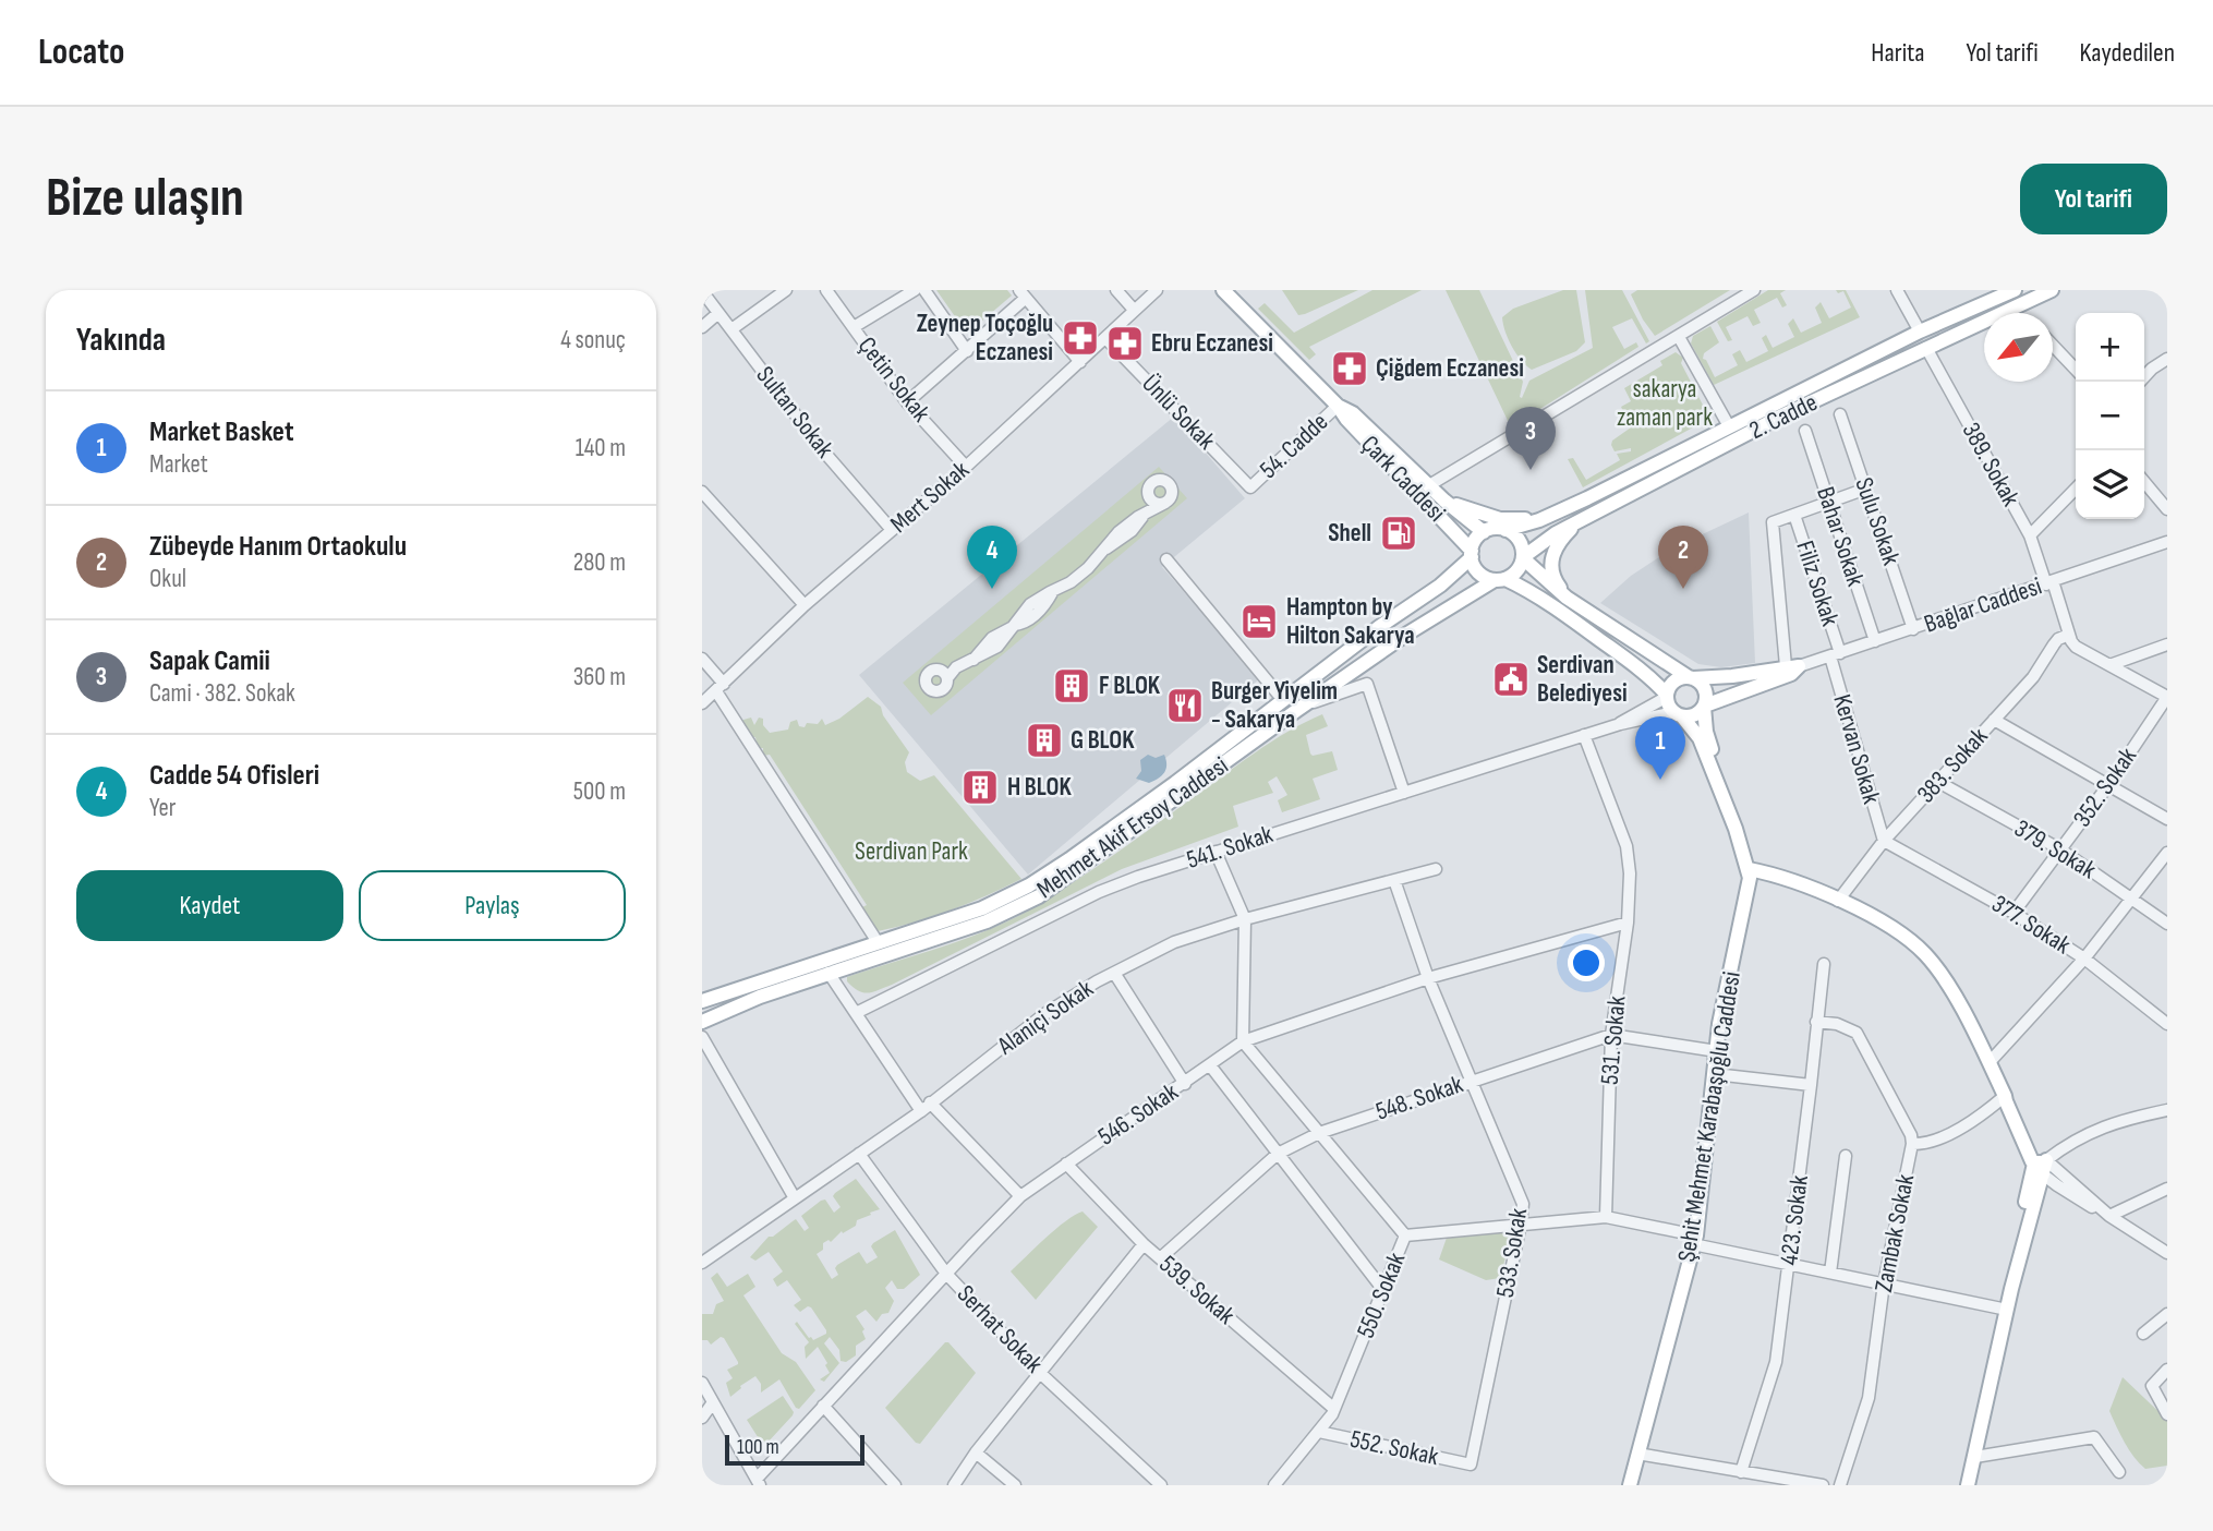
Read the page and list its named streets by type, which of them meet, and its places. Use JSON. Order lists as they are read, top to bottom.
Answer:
{
  "streets": {
    "main road": [
      "2. Cadde",
      "Çark Caddesi",
      "Mehmet Akif Ersoy Caddesi",
      "Şehit Mehmet Karabaşoğlu Caddesi"
    ],
    "street": [
      "Çetin Sokak",
      "Sultan Sokak",
      "Ünlü Sokak",
      "54. Cadde",
      "389. Sokak",
      "Mert Sokak",
      "Sulu Sokak",
      "Bahar Sokak",
      "Filiz Sokak",
      "Bağlar Caddesi",
      "Kervan Sokak",
      "383. Sokak",
      "352. Sokak",
      "541. Sokak",
      "379. Sokak",
      "377. Sokak",
      "Alaniçi Sokak",
      "531. Sokak",
      "548. Sokak",
      "546. Sokak",
      "423. Sokak",
      "Zambak Sokak",
      "533. Sokak",
      "539. Sokak",
      "550. Sokak",
      "Serhat Sokak",
      "552. Sokak"
    ]
  },
  "crossings": [
    ["Çetin Sokak", "Mert Sokak"],
    ["Sultan Sokak", "Mert Sokak"],
    ["Ünlü Sokak", "54. Cadde"],
    ["Ünlü Sokak", "Mert Sokak"],
    ["2. Cadde", "389. Sokak"],
    ["2. Cadde", "Çark Caddesi"],
    ["2. Cadde", "Mehmet Akif Ersoy Caddesi"],
    ["54. Cadde", "Çark Caddesi"],
    ["389. Sokak", "Bağlar Caddesi"],
    ["389. Sokak", "383. Sokak"],
    ["Çark Caddesi", "Mehmet Akif Ersoy Caddesi"],
    ["Sulu Sokak", "Bağlar Caddesi"],
    ["Bahar Sokak", "Bağlar Caddesi"],
    ["Filiz Sokak", "Bağlar Caddesi"],
    ["Filiz Sokak", "Kervan Sokak"],
    ["Bağlar Caddesi", "Kervan Sokak"],
    ["Kervan Sokak", "383. Sokak"],
    ["Kervan Sokak", "377. Sokak"],
    ["383. Sokak", "379. Sokak"],
    ["383. Sokak", "377. Sokak"],
    ["352. Sokak", "379. Sokak"],
    ["352. Sokak", "377. Sokak"],
    ["541. Sokak", "531. Sokak"],
    ["Alaniçi Sokak", "533. Sokak"],
    ["Alaniçi Sokak", "Serhat Sokak"],
    ["531. Sokak", "548. Sokak"],
    ["531. Sokak", "546. Sokak"],
    ["531. Sokak", "550. Sokak"],
    ["548. Sokak", "Şehit Mehmet Karabaşoğlu Caddesi"],
    ["548. Sokak", "533. Sokak"],
    ["548. Sokak", "539. Sokak"],
    ["546. Sokak", "533. Sokak"],
    ["546. Sokak", "539. Sokak"],
    ["546. Sokak", "Serhat Sokak"],
    ["Şehit Mehmet Karabaşoğlu Caddesi", "550. Sokak"],
    ["423. Sokak", "Zambak Sokak"],
    ["423. Sokak", "550. Sokak"],
    ["Zambak Sokak", "550. Sokak"],
    ["533. Sokak", "550. Sokak"],
    ["533. Sokak", "552. Sokak"],
    ["539. Sokak", "550. Sokak"],
    ["550. Sokak", "552. Sokak"]
  ],
  "parks": ["sakarya zaman park", "Serdivan Park"],
  "places": {
    "pharmacy": ["Zeynep Toçoğlu Eczanesi", "Ebru Eczanesi", "Çiğdem Eczanesi"],
    "fuel station": ["Shell"],
    "hotel": ["Hampton by Hilton Sakarya"],
    "public building": ["Serdivan Belediyesi"],
    "building": ["F BLOK", "G BLOK", "H BLOK"],
    "restaurant": ["Burger Yiyelim - Sakarya"]
  },
  "scale_bar": "100 m",
  "north": "bottom left",
  "page": {
    "header": "Locato",
    "nav": ["Harita", "Yol tarifi", "Kaydedilen"],
    "buttons": [
      "Yol tarifi",
      ["Kaydet", "Paylaş"]
    ],
    "title": "Bize ulaşın",
    "heading": ["Yakında", "4 sonuç"],
    "map_buttons": ["+", "−"],
    "list": [
      {
        "mark": "1",
        "name": "Market Basket",
        "note": "Market",
        "value": "140 m"
      },
      {
        "mark": "2",
        "name": "Zübeyde Hanım Ortaokulu",
        "note": "Okul",
        "value": "280 m"
      },
      {
        "mark": "3",
        "name": "Sapak Camii",
        "note": "Cami · 382. Sokak",
        "value": "360 m"
      },
      {
        "mark": "4",
        "name": "Cadde 54 Ofisleri",
        "note": "Yer",
        "value": "500 m"
      }
    ],
    "pins": [
      "3",
      "2",
      "4",
      "1"
    ],
    "scale": "100 m"
  }
}
